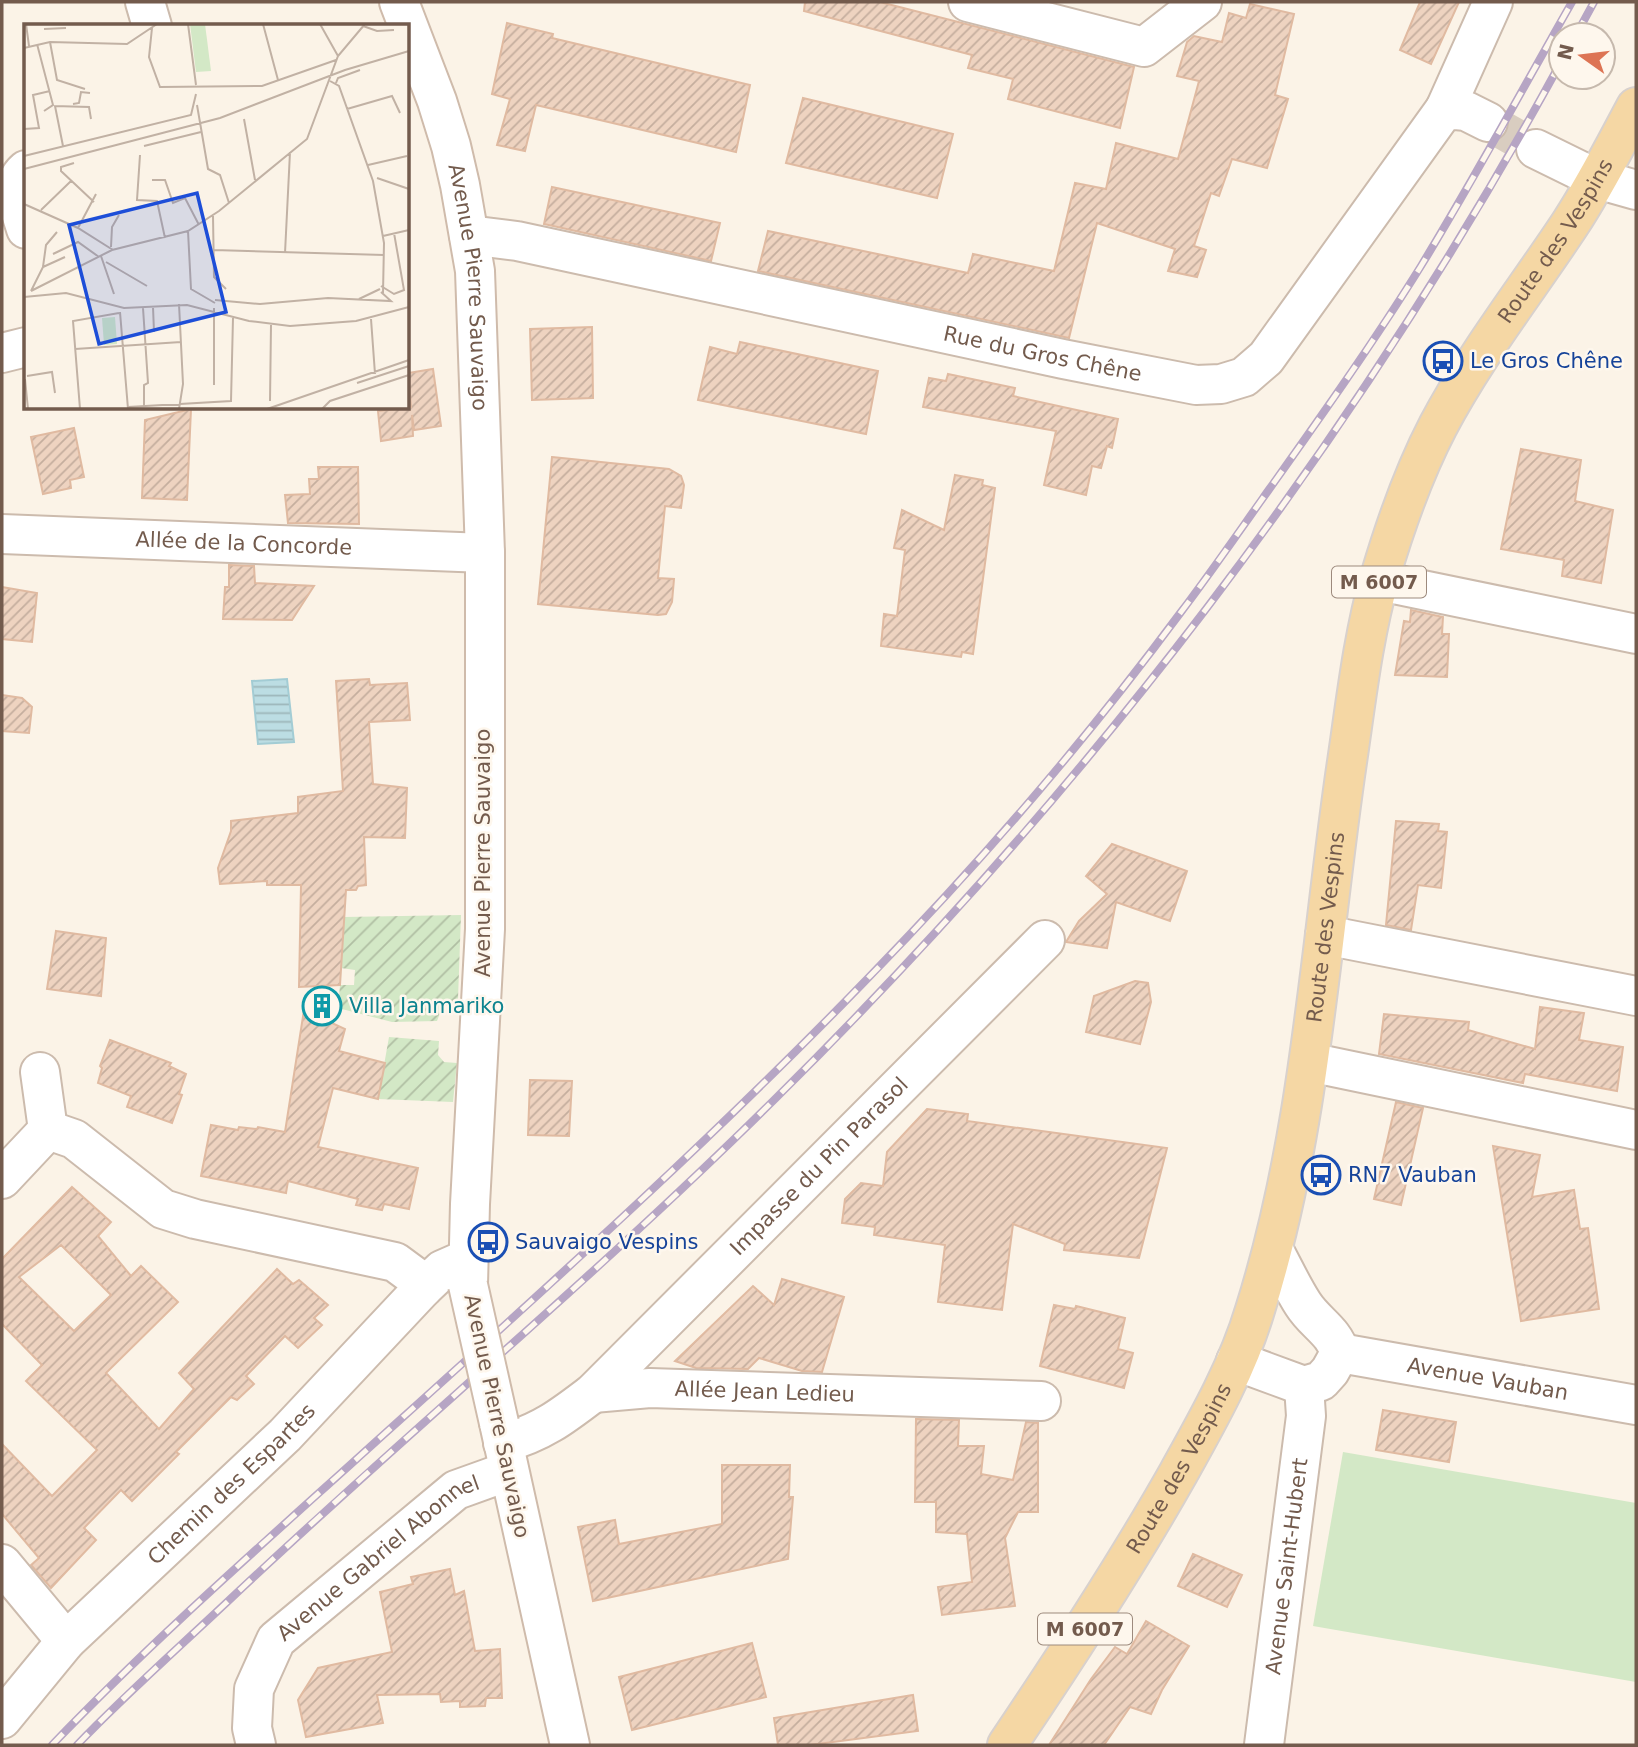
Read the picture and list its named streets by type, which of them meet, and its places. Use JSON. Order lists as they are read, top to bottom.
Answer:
{
  "streets": {
    "main road": ["Route des Vespins", "M 6007"],
    "street": [
      "Avenue Pierre Sauvaigo",
      "Rue du Gros Chêne",
      "Allée de la Concorde",
      "Impasse du Pin Parasol",
      "Avenue Vauban",
      "Allée Jean Ledieu",
      "Chemin des Espartes",
      "Avenue Gabriel Abonnel",
      "Avenue Saint-Hubert"
    ]
  },
  "crossings": [
    ["Avenue Pierre Sauvaigo", "Rue du Gros Chêne"],
    ["Avenue Pierre Sauvaigo", "Allée de la Concorde"],
    ["Avenue Pierre Sauvaigo", "Chemin des Espartes"],
    ["Avenue Pierre Sauvaigo", "Avenue Gabriel Abonnel"],
    ["Impasse du Pin Parasol", "Allée Jean Ledieu"]
  ],
  "places": {
    "bus stop": ["Le Gros Chêne", "RN7 Vauban", "Sauvaigo Vespins"],
    "building": ["Villa Janmariko"]
  },
  "north": "left"
}
